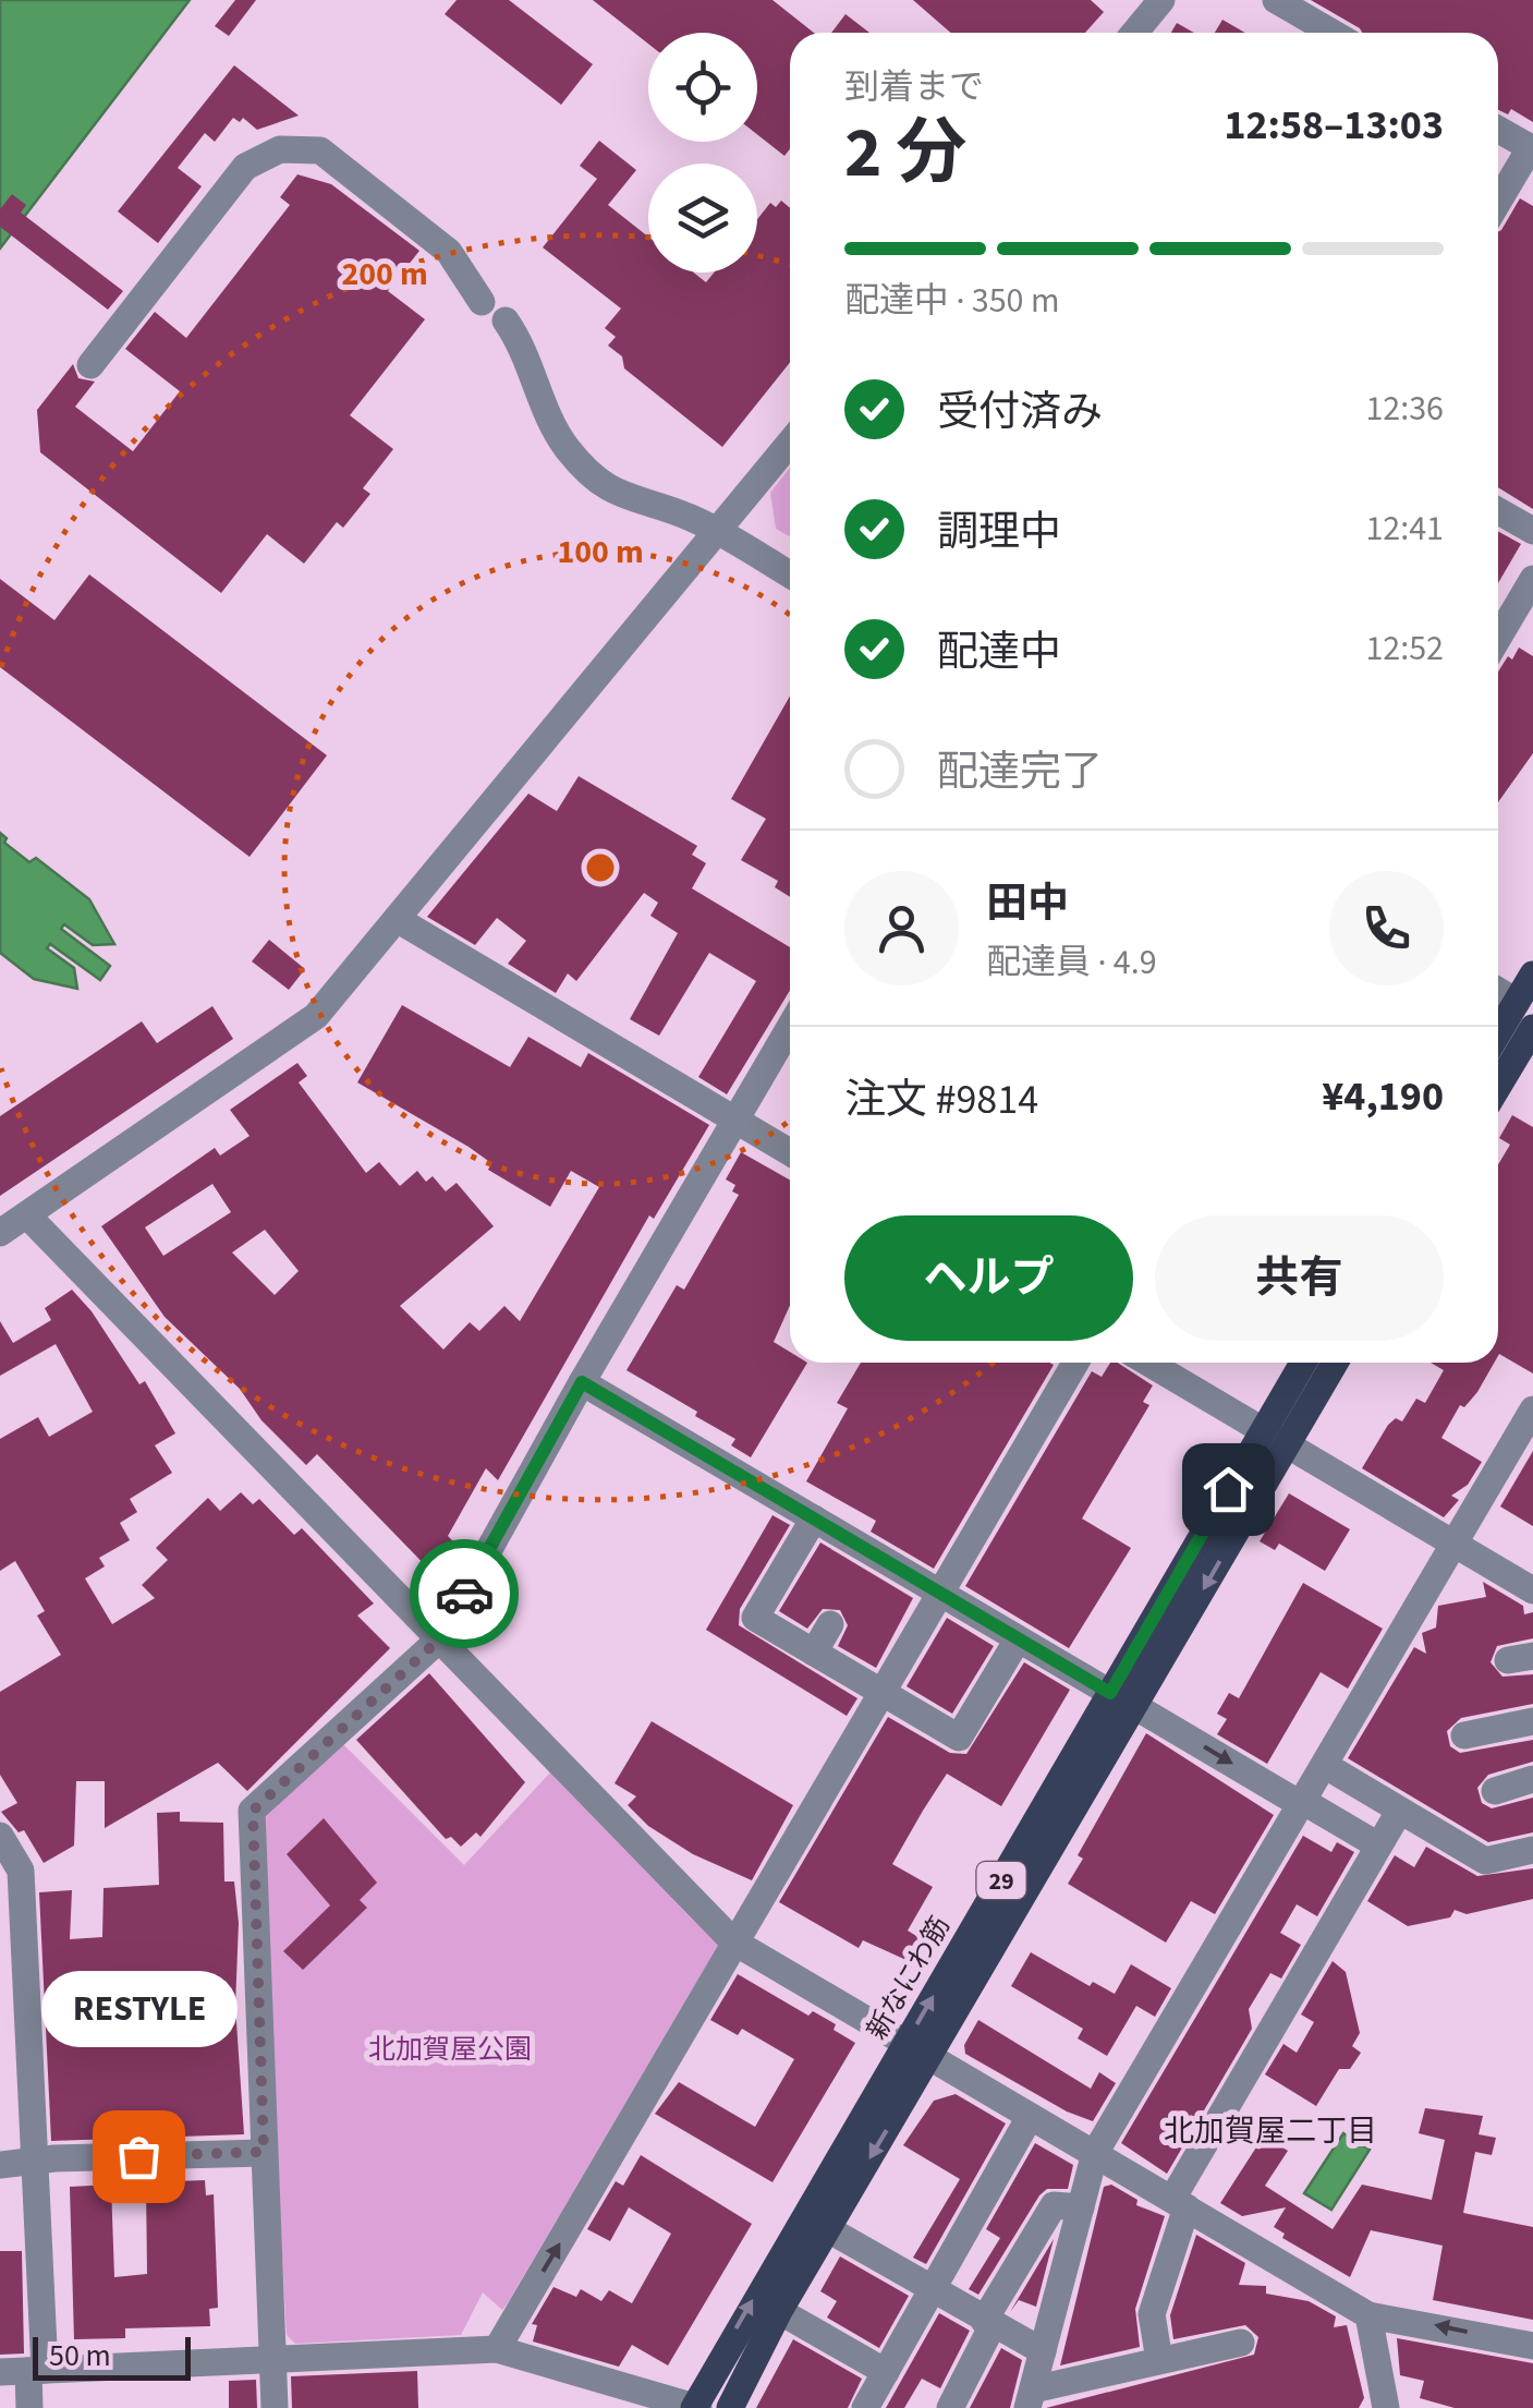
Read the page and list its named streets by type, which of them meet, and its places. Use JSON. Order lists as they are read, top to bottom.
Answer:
{
  "streets": {
    "main road": ["29", "新なにわ筋"]
  },
  "districts": ["北加賀屋二丁目"],
  "parks": ["北加賀屋公園"],
  "places": ["RESTYLE"],
  "scale_bar": "50 m",
  "page": {
    "heading": ["2 分", "到着まで", "12:58–13:03"],
    "panel": [
      "田中",
      "配達員 · 4.9",
      "注文 #9814",
      "¥4,190"
    ],
    "bar": "配達中 · 350 m",
    "list": [
      ["受付済み", "12:36"],
      ["調理中", "12:41"],
      ["配達中", "12:52"],
      "配達完了"
    ],
    "buttons": ["ヘルプ", "共有"],
    "bubble": "RESTYLE",
    "scale": "50 m"
  },
  "rings": ["200 m", "100 m"]
}
